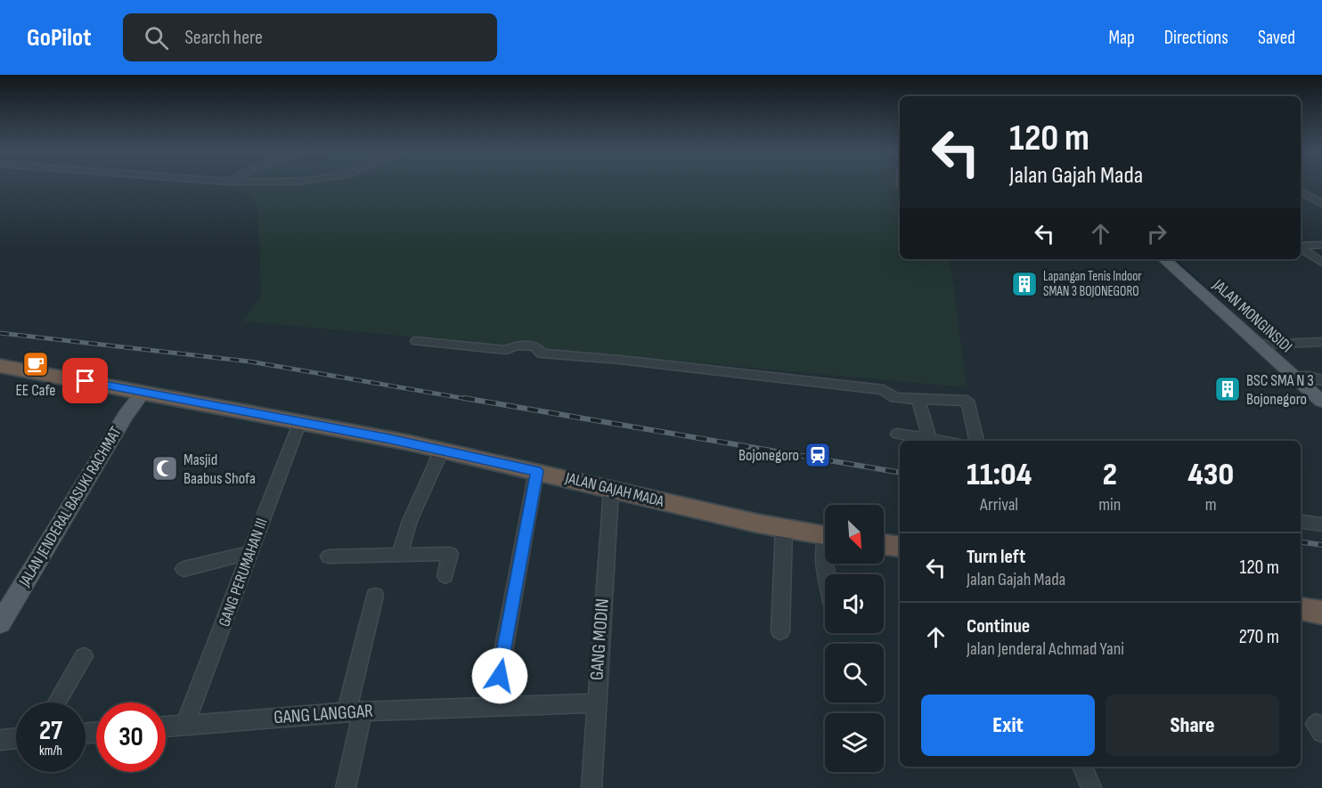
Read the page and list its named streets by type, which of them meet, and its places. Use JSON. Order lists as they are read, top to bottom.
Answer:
{
  "streets": {
    "highway": ["JALAN GAJAH MADA"],
    "main road": ["JALAN MONGINSIDI", "JALAN JENDERAL BASUKI RACHMAT"],
    "street": ["GANG PERUMAHAN III", "GANG MODIN", "GANG LANGGAR"]
  },
  "crossings": [
    ["JALAN GAJAH MADA", "JALAN JENDERAL BASUKI RACHMAT"],
    ["JALAN GAJAH MADA", "GANG PERUMAHAN III"],
    ["JALAN GAJAH MADA", "GANG MODIN"],
    ["GANG PERUMAHAN III", "GANG LANGGAR"],
    ["GANG MODIN", "GANG LANGGAR"]
  ],
  "places": {
    "building": ["Lapangan Tenis Indoor SMAN 3 BOJONEGORO", "BSC SMA N 3 Bojonegoro"],
    "cafe": ["EE Cafe"],
    "station": ["Bojonegoro"],
    "mosque": ["Masjid Baabus Shofa"]
  },
  "north": "bottom right",
  "page": {
    "header": "GoPilot",
    "search": "Search here",
    "nav": ["Map", "Directions", "Saved"],
    "turn": ["120 m", "Jalan Gajah Mada"],
    "eta": [
      "11:04",
      "Arrival",
      "2",
      "min",
      "430",
      "m"
    ],
    "list": [
      {
        "name": "Turn left",
        "note": "Jalan Gajah Mada",
        "value": "120 m"
      },
      {
        "name": "Continue",
        "note": "Jalan Jenderal Achmad Yani",
        "value": "270 m"
      }
    ],
    "buttons": ["Exit", "Share"],
    "speed": "27 km/h",
    "limit": "30"
  }
}
